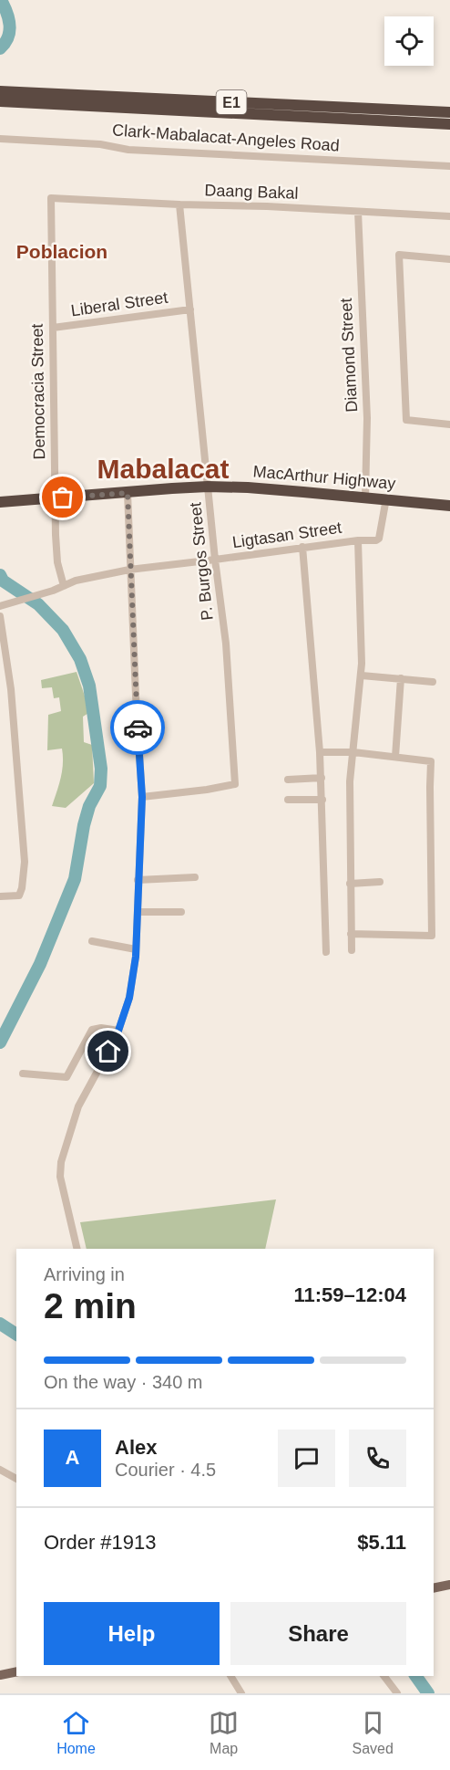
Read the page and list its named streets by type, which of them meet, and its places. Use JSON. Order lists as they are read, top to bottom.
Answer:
{
  "streets": {
    "highway": ["E1", "MacArthur Highway"],
    "street": [
      "Clark-Mabalacat-Angeles Road",
      "Daang Bakal",
      "Liberal Street",
      "Diamond Street",
      "Democracia Street",
      "Ligtasan Street",
      "P. Burgos Street"
    ]
  },
  "crossings": [
    ["Daang Bakal", "Diamond Street"],
    ["Daang Bakal", "Democracia Street"],
    ["Daang Bakal", "P. Burgos Street"],
    ["Liberal Street", "Democracia Street"],
    ["Liberal Street", "P. Burgos Street"],
    ["Diamond Street", "MacArthur Highway"],
    ["Democracia Street", "MacArthur Highway"],
    ["Democracia Street", "Ligtasan Street"],
    ["MacArthur Highway", "Ligtasan Street"],
    ["MacArthur Highway", "P. Burgos Street"],
    ["Ligtasan Street", "P. Burgos Street"]
  ],
  "districts": ["Poblacion", "Mabalacat"],
  "page": {
    "heading": ["2 min", "Arriving in", "11:59–12:04"],
    "panel": [
      "Alex",
      "Courier · 4.5",
      "Order #1913",
      "$5.11"
    ],
    "bar": "On the way · 340 m",
    "round": "A",
    "buttons": ["Help", "Share"],
    "tabs": ["Home", "Map", "Saved"]
  }
}
